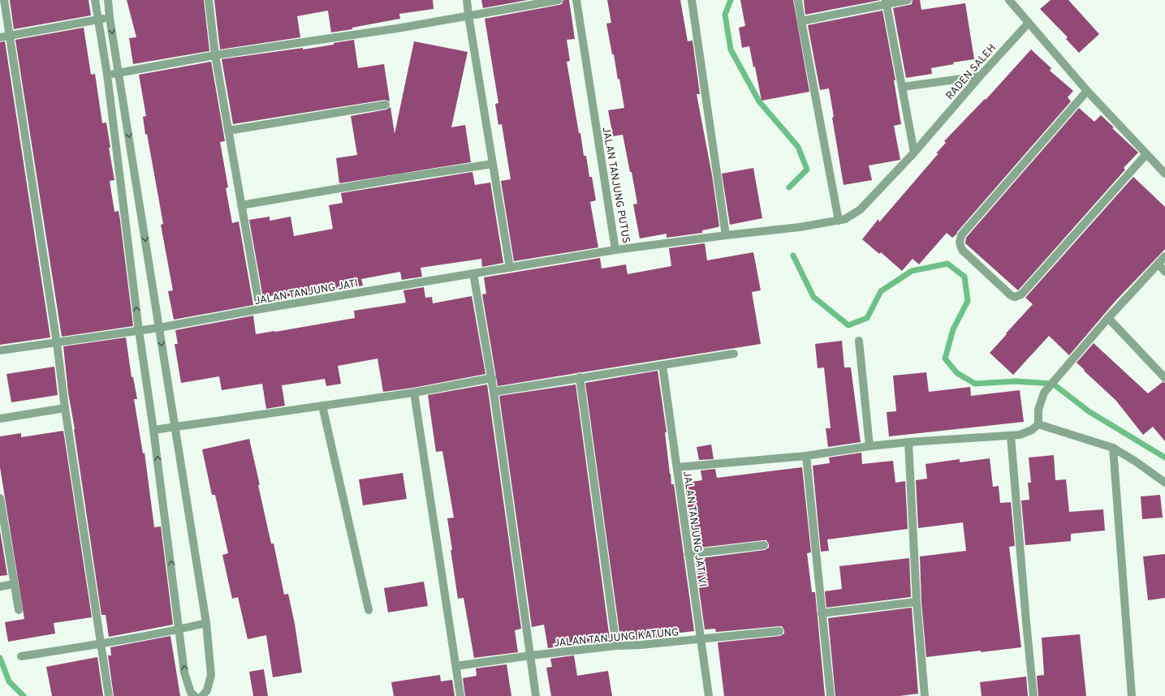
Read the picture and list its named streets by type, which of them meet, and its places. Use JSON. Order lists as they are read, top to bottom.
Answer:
{
  "streets": {
    "street": [
      "RADEN SALEH",
      "JALAN TANJUNG PUTUS",
      "JALAN TANJUNG JATI",
      "JALAN TANJUNG JATI VI",
      "JALAN TANJUNG KATUNG"
    ]
  },
  "crossings": [
    ["RADEN SALEH", "JALAN TANJUNG PUTUS"],
    ["JALAN TANJUNG PUTUS", "JALAN TANJUNG JATI"],
    ["JALAN TANJUNG JATI VI", "JALAN TANJUNG KATUNG"]
  ]
}
